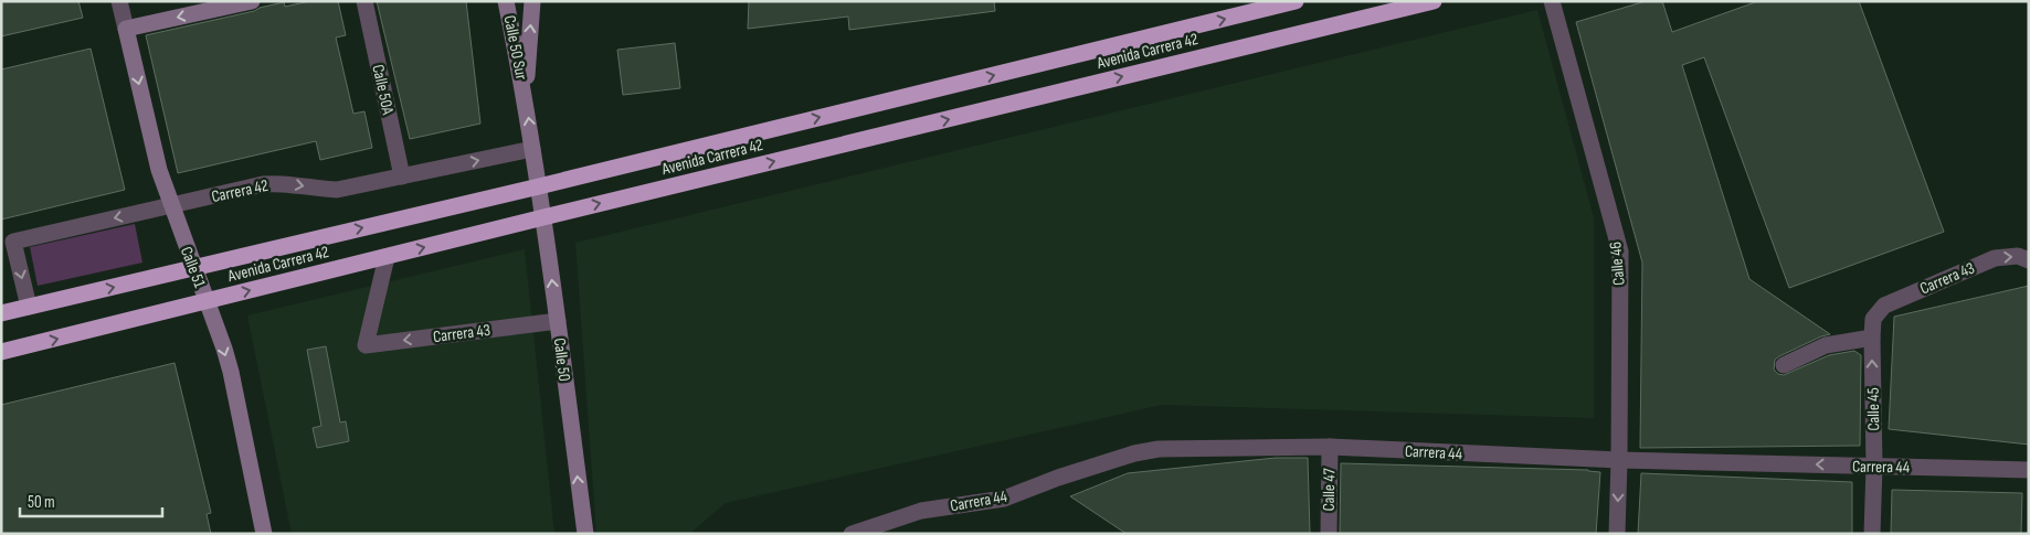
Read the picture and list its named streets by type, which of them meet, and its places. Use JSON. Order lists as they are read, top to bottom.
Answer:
{
  "streets": {
    "highway": ["Avenida Carrera 42"],
    "street": [
      "Calle 50 Sur",
      "Calle 50A",
      "Carrera 42",
      "Calle 46",
      "Calle 51",
      "Carrera 43",
      "Calle 50",
      "Calle 45",
      "Carrera 44",
      "Calle 47"
    ]
  },
  "crossings": [
    ["Calle 50 Sur", "Avenida Carrera 42"],
    ["Calle 50 Sur", "Carrera 42"],
    ["Calle 50 Sur", "Calle 50"],
    ["Avenida Carrera 42", "Carrera 42"],
    ["Avenida Carrera 42", "Calle 51"],
    ["Avenida Carrera 42", "Carrera 43"],
    ["Avenida Carrera 42", "Calle 50"],
    ["Calle 50A", "Carrera 42"],
    ["Carrera 42", "Calle 51"],
    ["Calle 46", "Carrera 44"],
    ["Carrera 43", "Calle 50"],
    ["Carrera 43", "Calle 45"],
    ["Calle 45", "Carrera 44"],
    ["Carrera 44", "Calle 47"]
  ],
  "one_way": [
    "Avenida Carrera 42",
    "Calle 51",
    "Calle 50",
    "Calle 45"
  ],
  "scale_bar": "50 m"
}
